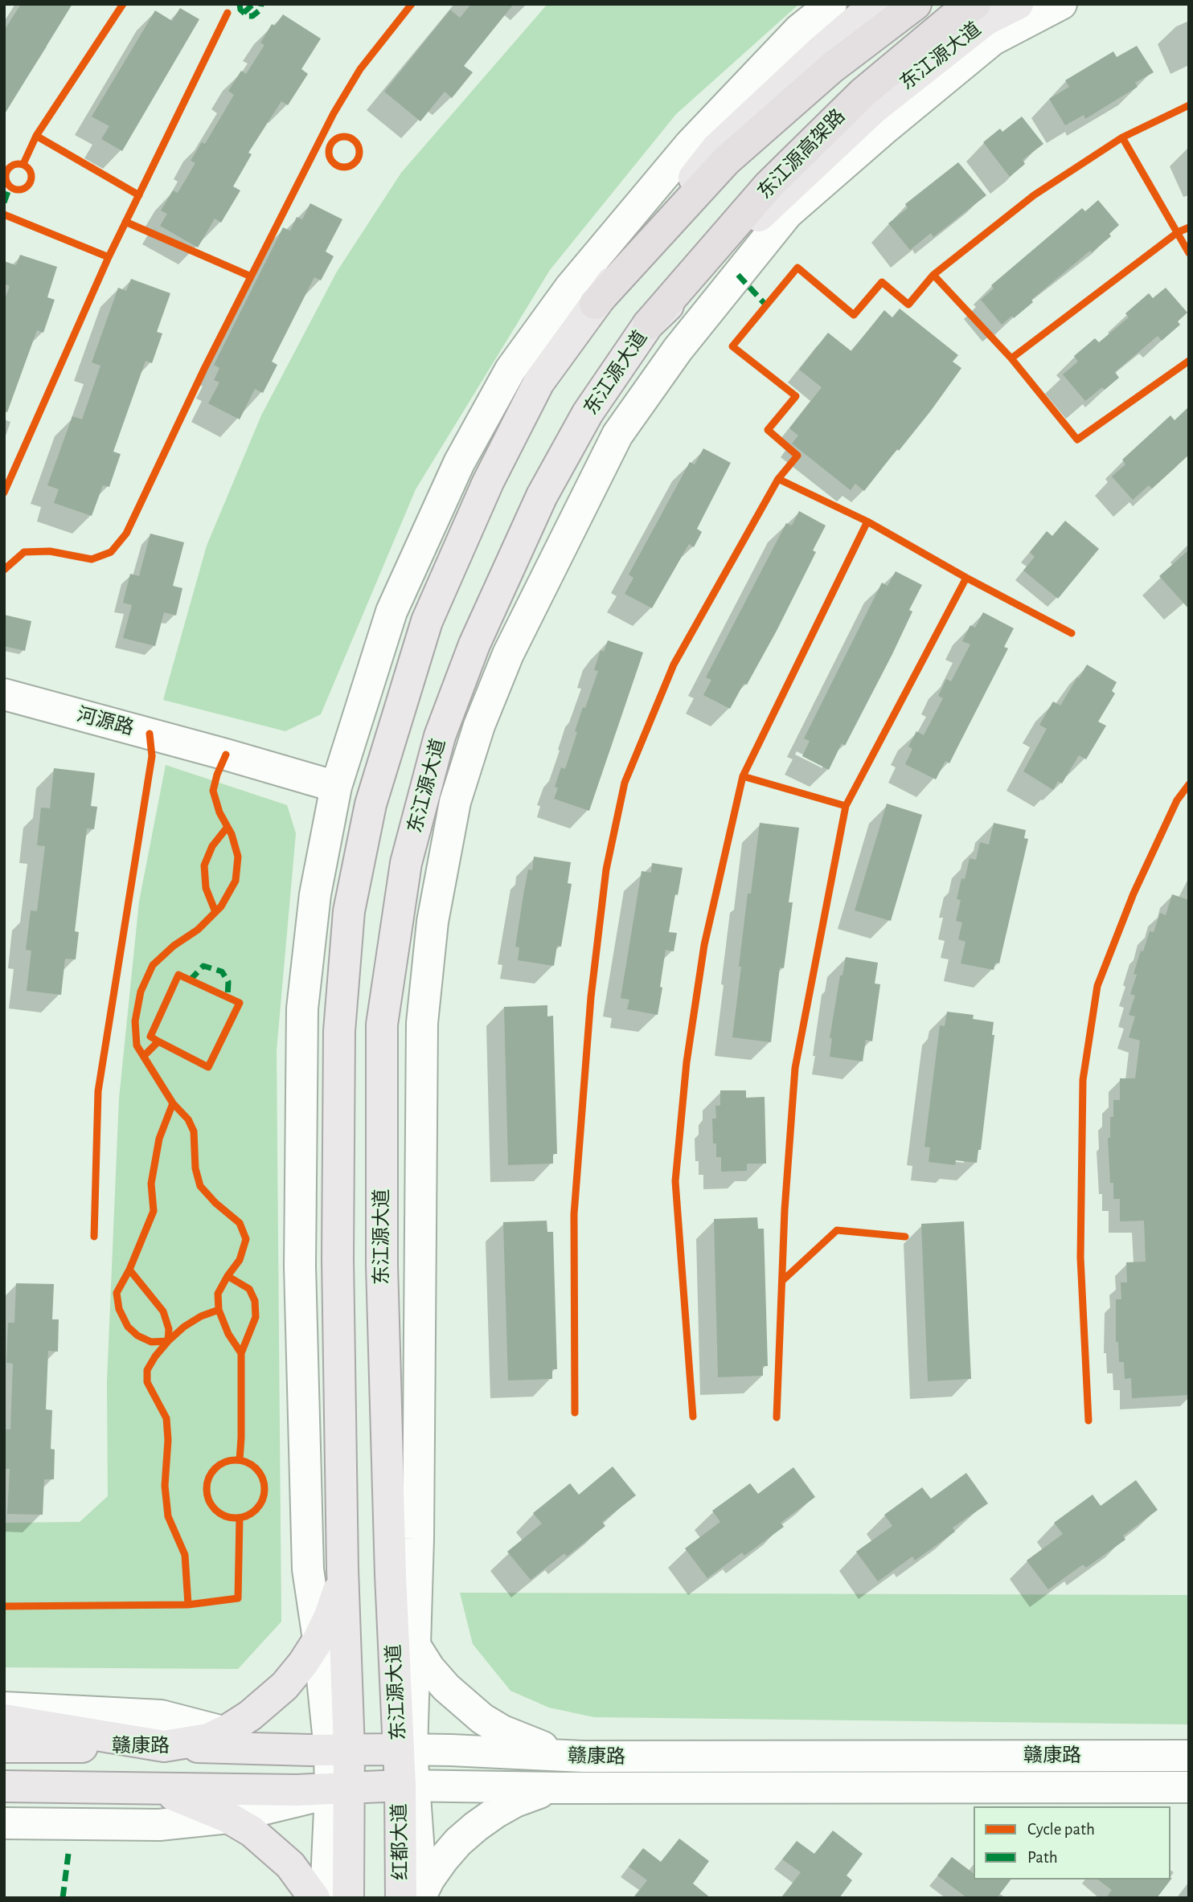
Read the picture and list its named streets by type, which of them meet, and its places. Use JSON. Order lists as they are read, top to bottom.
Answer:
{
  "streets": {
    "highway": ["东江源高架路"],
    "main road": ["东江源大道", "赣康路", "红都大道"],
    "street": ["河源路"]
  },
  "crossings": [
    ["东江源大道", "东江源高架路"],
    ["东江源大道", "赣康路"],
    ["东江源大道", "红都大道"],
    ["赣康路", "红都大道"]
  ],
  "legend": ["Cycle path", "Path"]
}
